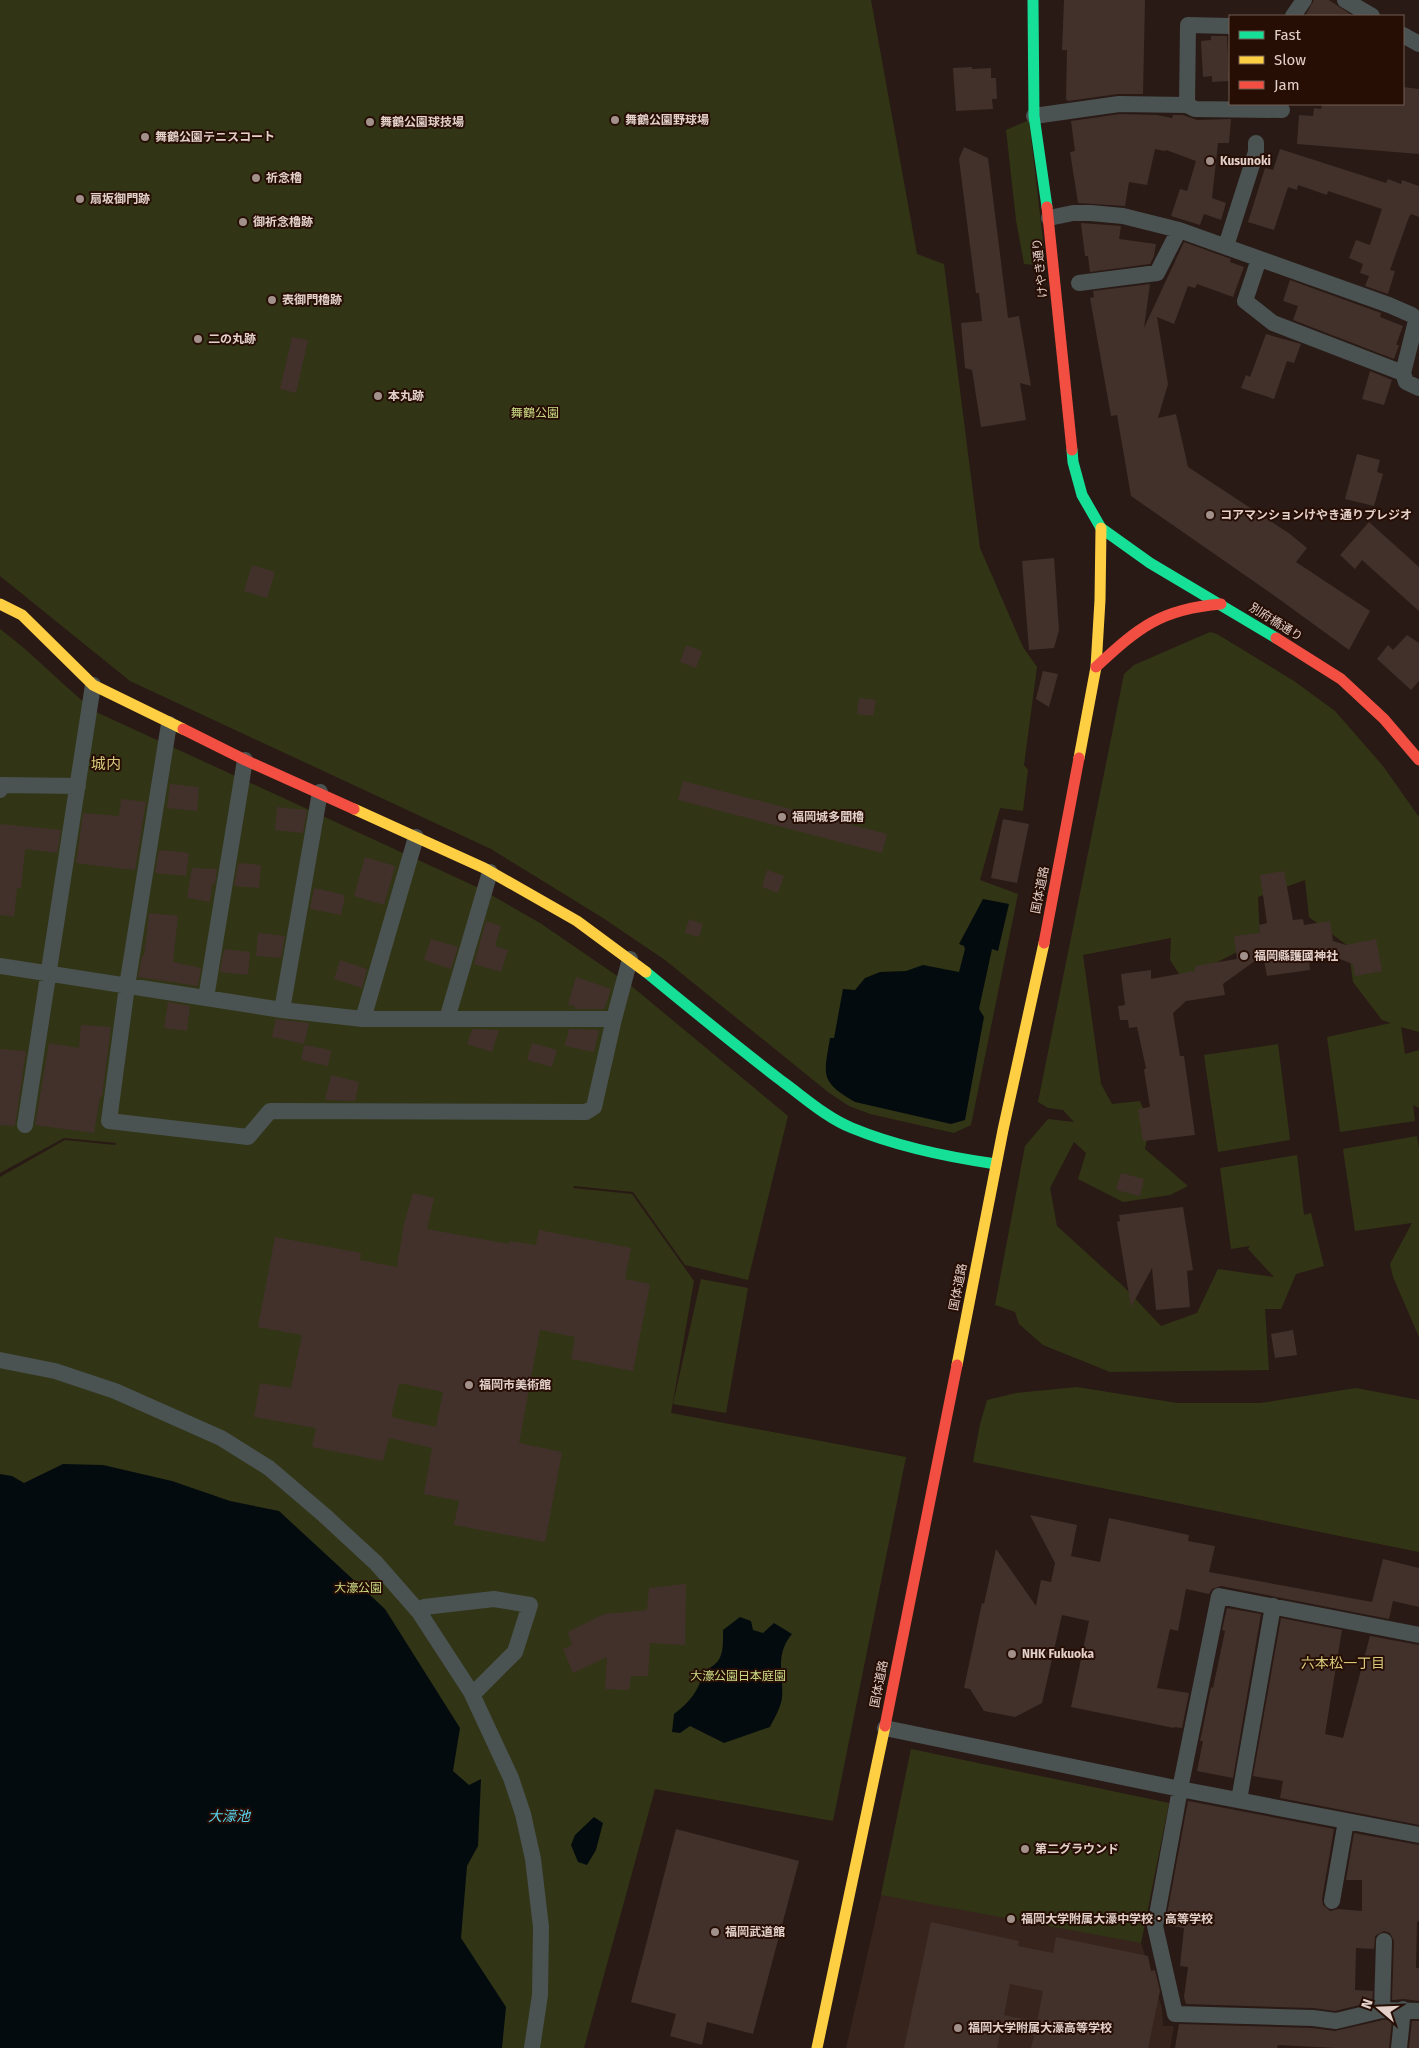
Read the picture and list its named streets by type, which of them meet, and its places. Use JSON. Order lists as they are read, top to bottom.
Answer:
{
  "streets": {
    "main road": ["けやき通り", "別府橋通り", "国体道路"]
  },
  "crossings": [
    ["けやき通り", "別府橋通り"],
    ["けやき通り", "国体道路"],
    ["別府橋通り", "国体道路"]
  ],
  "districts": ["城内", "六本松一丁目"],
  "water": ["大濠池"],
  "parks": ["舞鶴公園", "大濠公園", "大濠公園日本庭園"],
  "places": [
    "舞鶴公園野球場",
    "舞鶴公園球技場",
    "舞鶴公園テニスコート",
    "Kusunoki",
    "祈念櫓",
    "扇坂御門跡",
    "御祈念櫓跡",
    "表御門櫓跡",
    "二の丸跡",
    "本丸跡",
    "コアマンションけやき通りプレジオ",
    "福岡城多聞櫓",
    "福岡縣護國神社",
    "福岡市美術館",
    "NHK Fukuoka",
    "第二グラウンド",
    "福岡大学附属大濠中学校・高等学校",
    "福岡武道館",
    "福岡大学附属大濠高等学校"
  ],
  "legend": ["Fast", "Slow", "Jam"],
  "north": "left"
}
